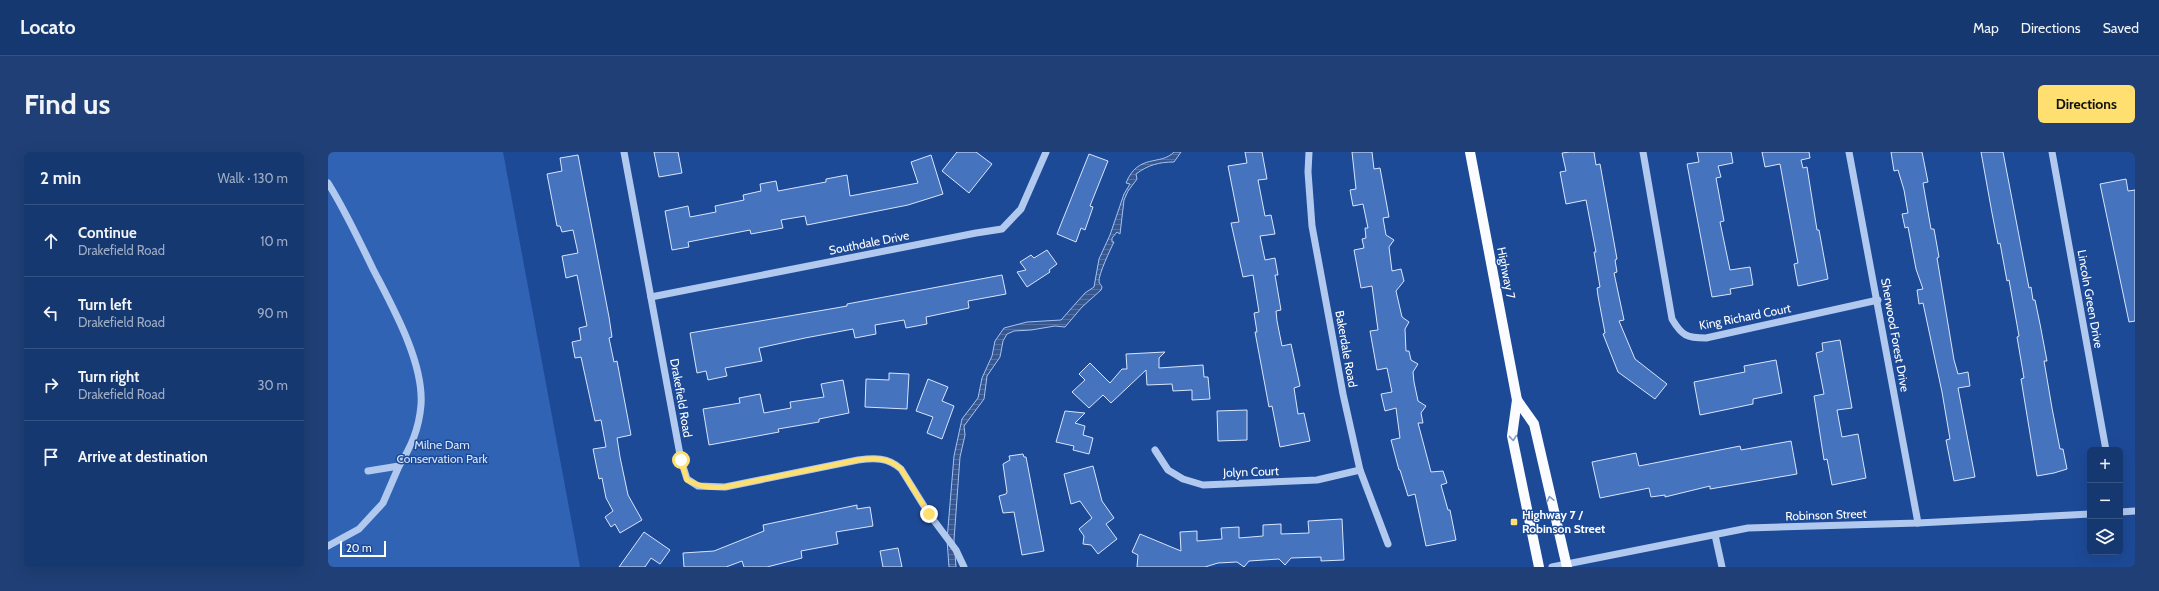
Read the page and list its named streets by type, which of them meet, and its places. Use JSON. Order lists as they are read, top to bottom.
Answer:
{
  "streets": {
    "main road": ["Highway 7"],
    "street": [
      "Southdale Drive",
      "Lincoln Green Drive",
      "King Richard Court",
      "Sherwood Forest Drive",
      "Bakerdale Road",
      "Drakefield Road",
      "Jolyn Court",
      "Robinson Street"
    ]
  },
  "crossings": [
    ["Southdale Drive", "Drakefield Road"],
    ["Highway 7", "Robinson Street"],
    ["King Richard Court", "Sherwood Forest Drive"],
    ["Sherwood Forest Drive", "Robinson Street"],
    ["Bakerdale Road", "Jolyn Court"]
  ],
  "parks": ["Milne Dam Conservation Park"],
  "places": {
    "transit": ["Highway 7 / Robinson Street"]
  },
  "scale_bar": "20 m",
  "page": {
    "header": "Locato",
    "nav": ["Map", "Directions", "Saved"],
    "buttons": "Directions",
    "title": "Find us",
    "heading": ["2 min", "Walk · 130 m"],
    "list": [
      ["Continue", "Drakefield Road", "10 m"],
      ["Turn left", "Drakefield Road", "90 m"],
      ["Turn right", "Drakefield Road", "30 m"],
      "Arrive at destination"
    ],
    "map_buttons": ["+", "−"],
    "scale": "20 m"
  }
}
